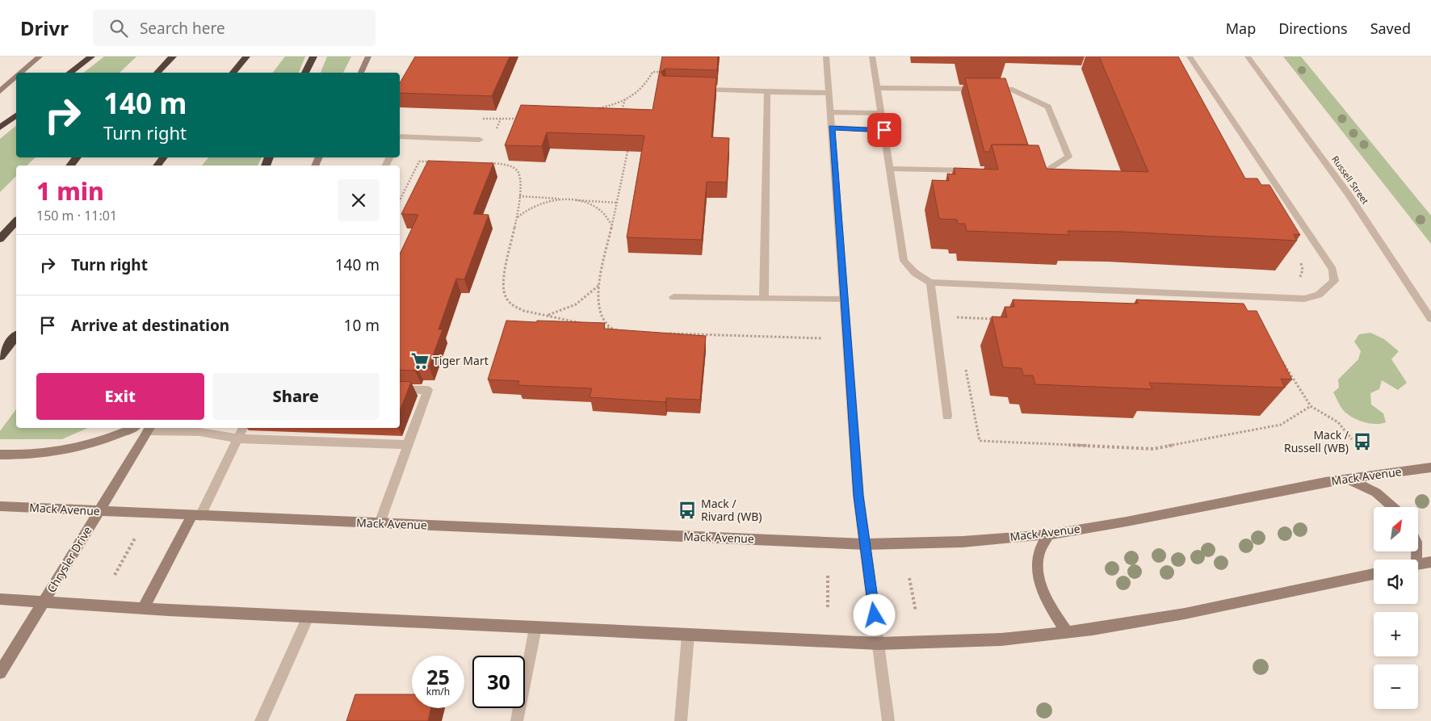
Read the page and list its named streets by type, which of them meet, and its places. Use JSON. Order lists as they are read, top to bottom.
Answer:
{
  "streets": {
    "main road": ["Mack Avenue", "Chrysler Drive"],
    "street": ["Russell Street"]
  },
  "crossings": [
    ["Mack Avenue", "Chrysler Drive"]
  ],
  "places": {
    "supermarket": ["Tiger Mart"],
    "bus stop": ["Mack / Russell (WB)", "Mack / Rivard (WB)"]
  },
  "north": "top right",
  "page": {
    "header": "Drivr",
    "search": "Search here",
    "nav": ["Map", "Directions", "Saved"],
    "turn": ["140 m", "Turn right"],
    "heading": ["1 min", "150 m · 11:01"],
    "list": [
      {
        "name": "Turn right",
        "value": "140 m"
      },
      {
        "name": "Arrive at destination",
        "value": "10 m"
      }
    ],
    "buttons": ["Exit", "Share"],
    "map_buttons": ["+", "−"],
    "speed": "25 km/h",
    "limit": "30"
  }
}
